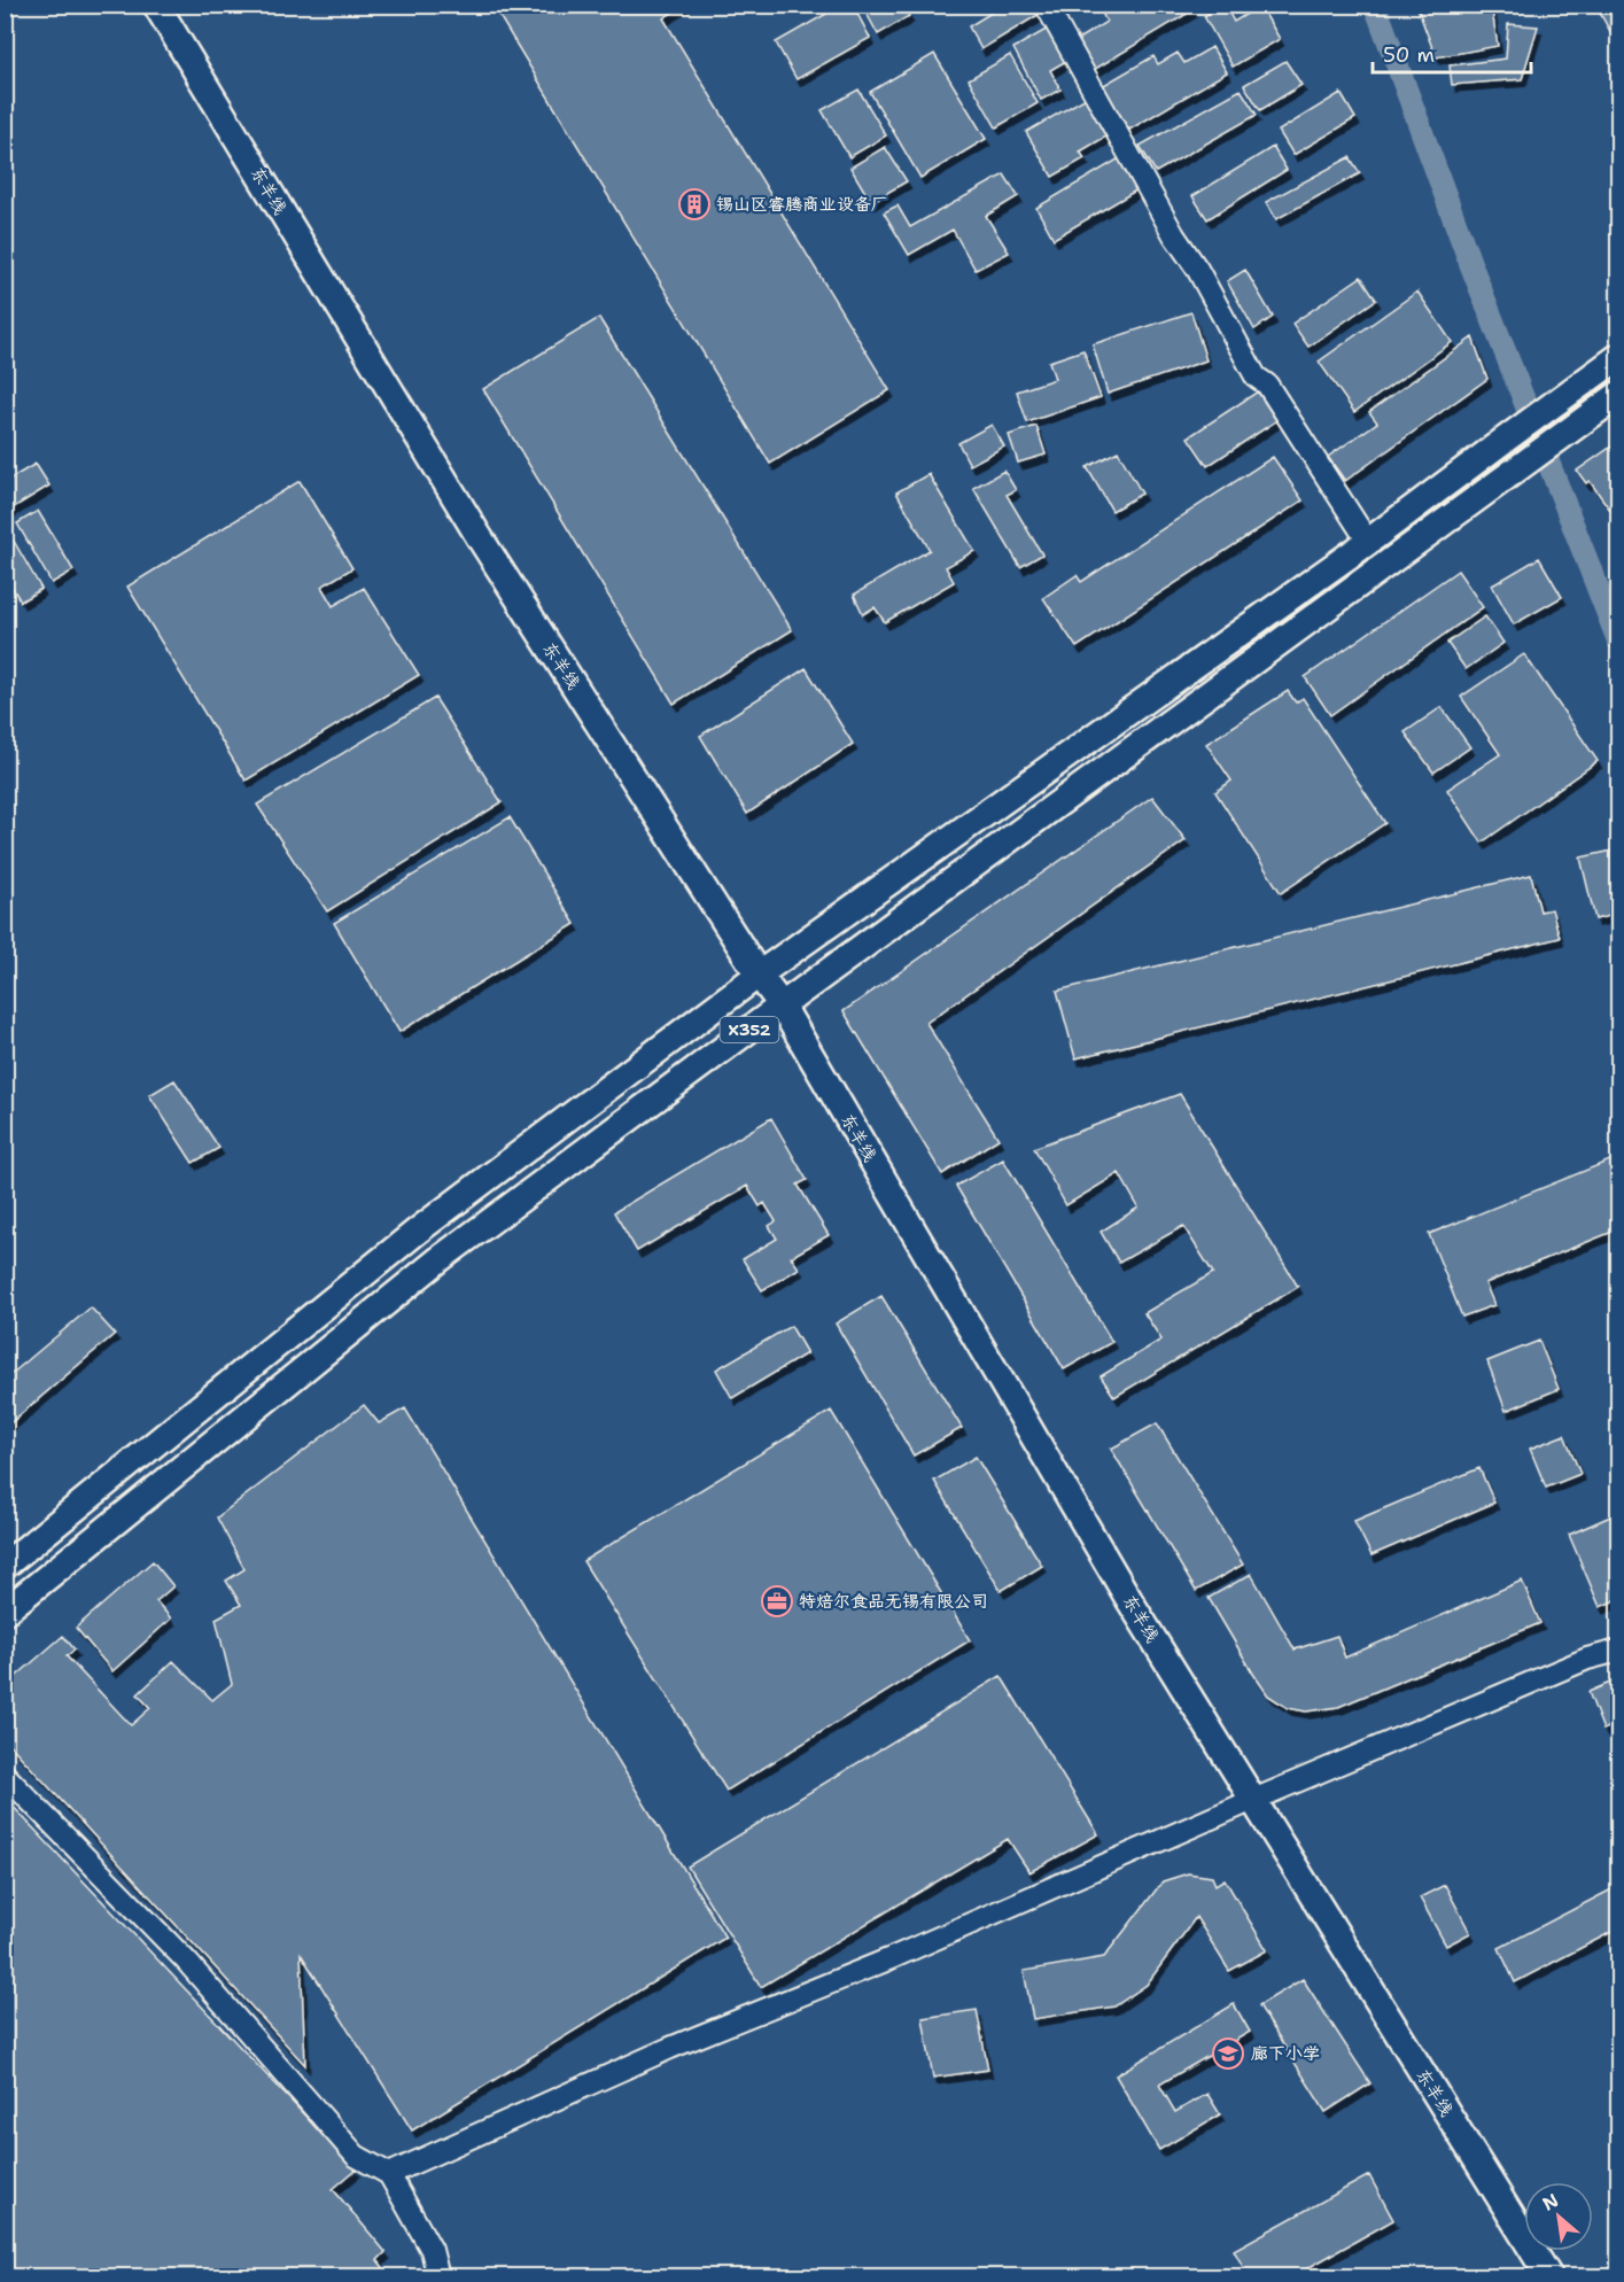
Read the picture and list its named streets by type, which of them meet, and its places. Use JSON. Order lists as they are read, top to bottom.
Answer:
{
  "streets": {
    "main road": ["东羊线", "X352"]
  },
  "crossings": [
    ["东羊线", "X352"]
  ],
  "places": {
    "building": ["锡山区睿腾商业设备厂"],
    "office": ["特焙尔食品无锡有限公司"],
    "school or university": ["廊下小学"]
  },
  "scale_bar": "50 m",
  "north": "top left"
}
